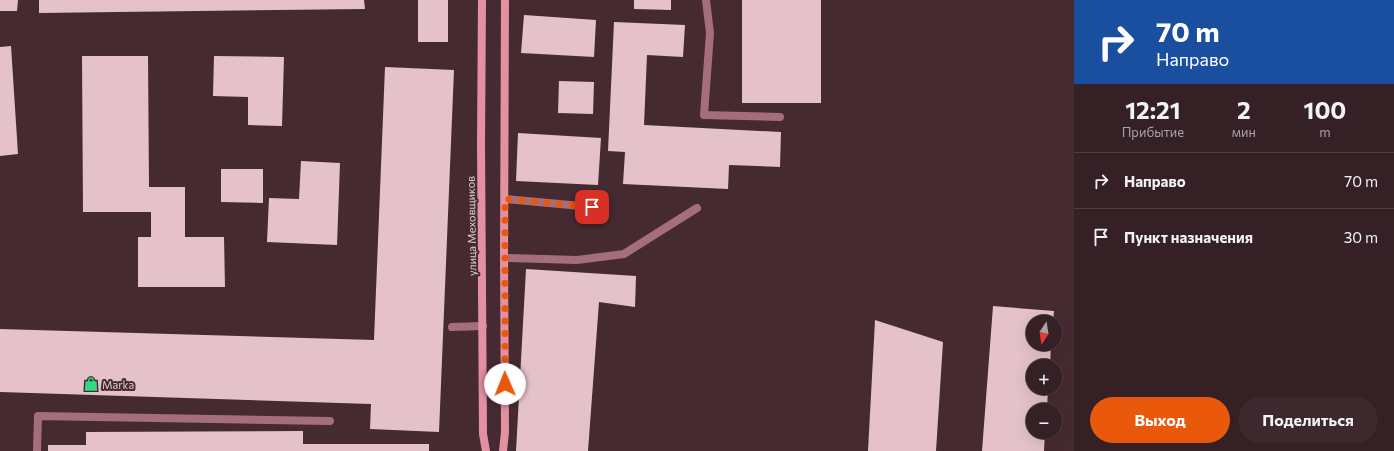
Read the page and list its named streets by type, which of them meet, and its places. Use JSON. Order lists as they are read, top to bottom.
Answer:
{
  "streets": {
    "main road": ["улица Меховщиков"]
  },
  "places": {
    "shop": ["Marka"]
  },
  "north": "bottom",
  "page": {
    "turn": ["70 m", "Направо"],
    "eta": [
      "12:21",
      "Прибытие",
      "2",
      "мин",
      "100",
      "m"
    ],
    "list": [
      {
        "name": "Направо",
        "value": "70 m"
      },
      {
        "name": "Пункт назначения",
        "value": "30 m"
      }
    ],
    "map_buttons": ["+", "−"],
    "buttons": ["Выход", "Поделиться"]
  }
}
